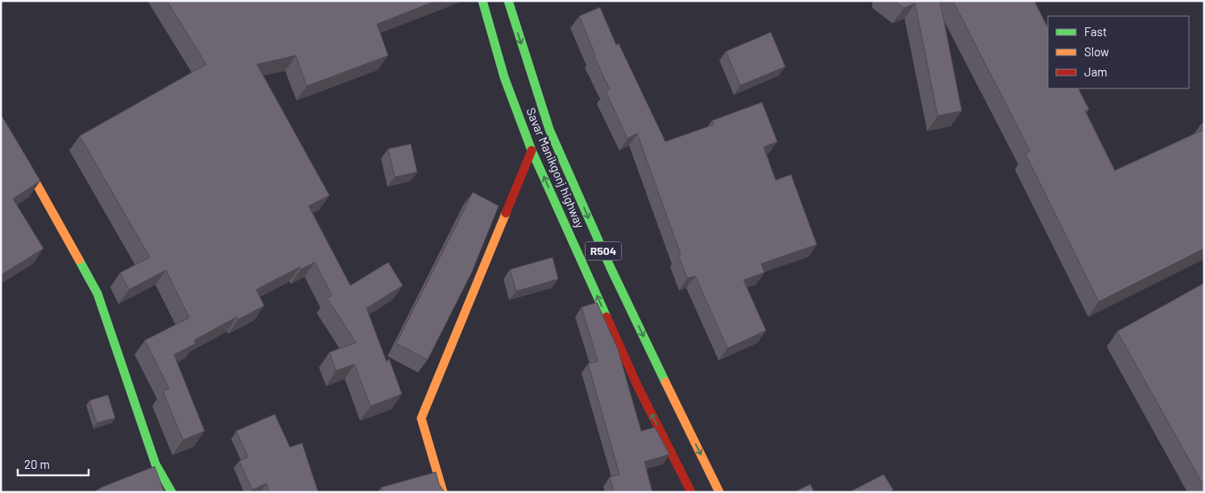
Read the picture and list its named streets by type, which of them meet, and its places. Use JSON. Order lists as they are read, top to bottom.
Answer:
{
  "streets": {
    "main road": ["Savar Manikgonj highway", "R504"]
  },
  "legend": ["Fast", "Slow", "Jam"],
  "scale_bar": "20 m"
}
